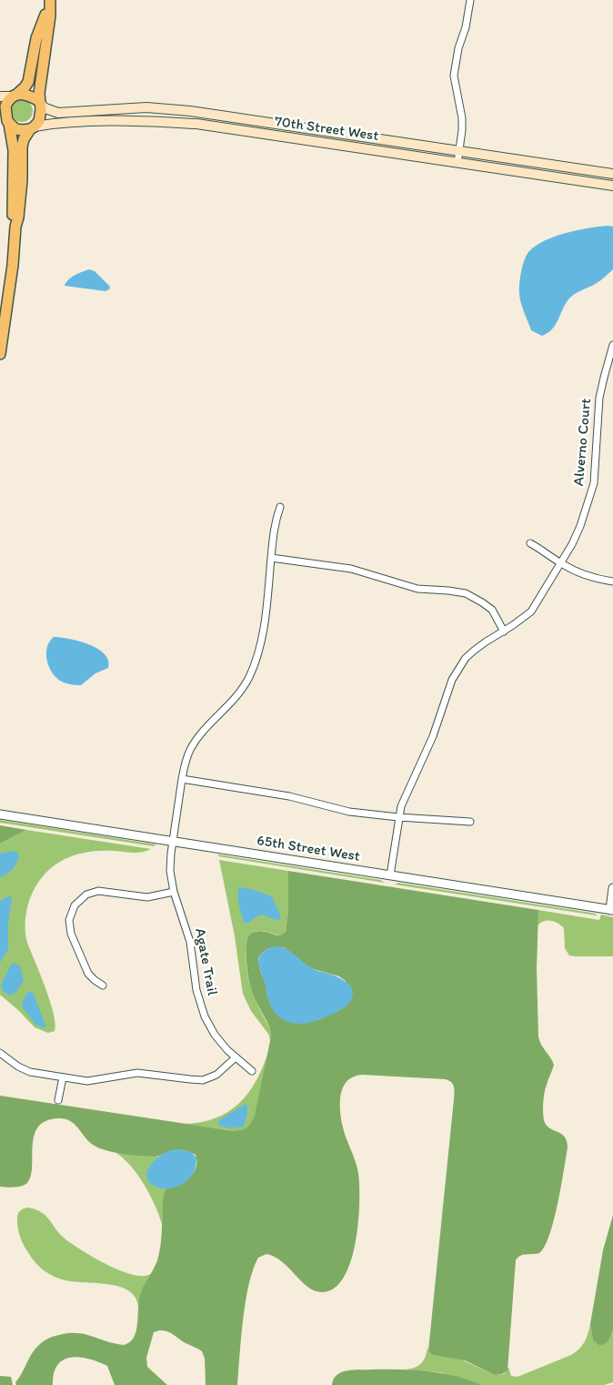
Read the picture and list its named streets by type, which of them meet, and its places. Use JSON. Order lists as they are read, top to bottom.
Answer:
{
  "streets": {
    "main road": ["70th Street West"],
    "street": ["Alverno Court", "65th Street West", "Agate Trail"]
  },
  "crossings": [
    ["Alverno Court", "65th Street West"],
    ["65th Street West", "Agate Trail"]
  ]
}
